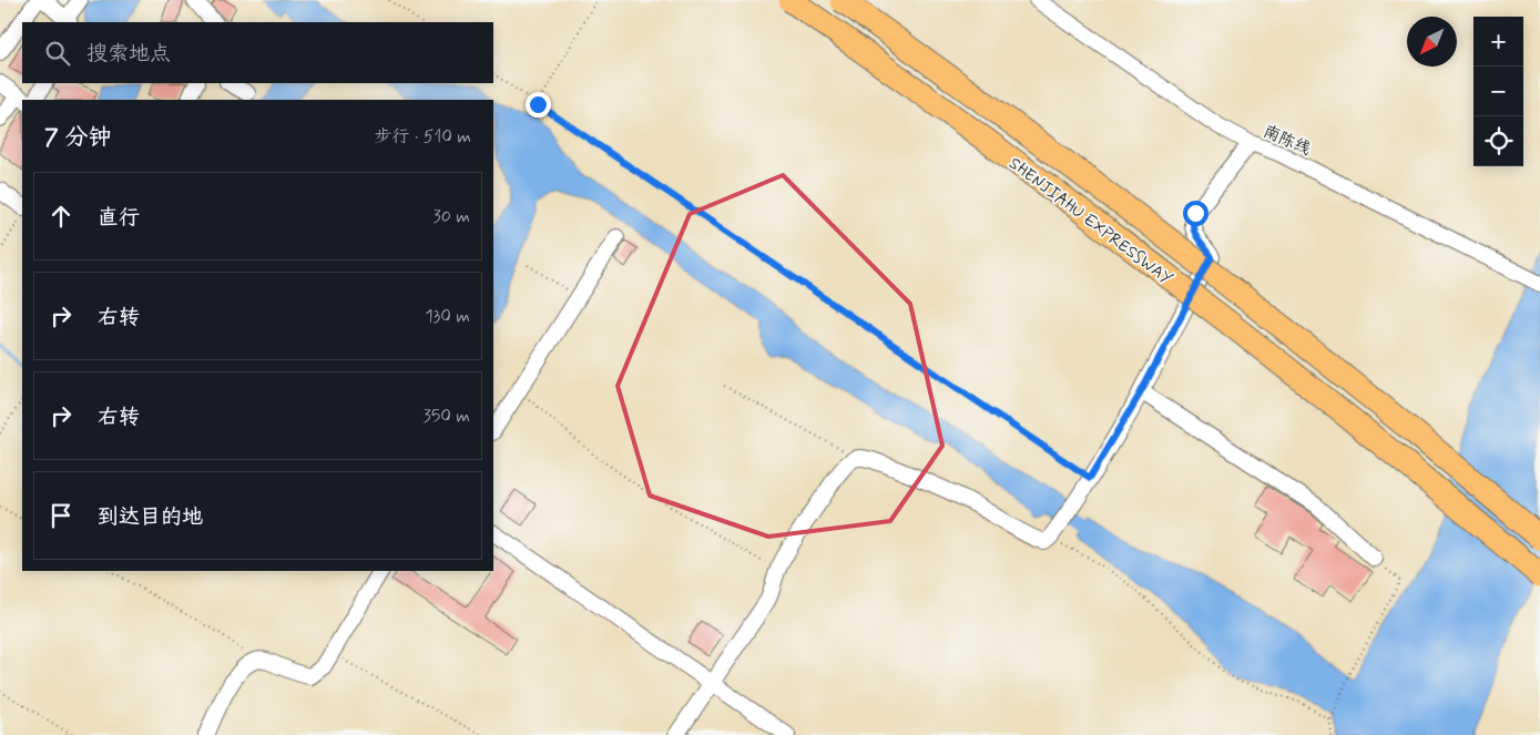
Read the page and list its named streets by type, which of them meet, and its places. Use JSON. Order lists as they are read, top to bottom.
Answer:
{
  "streets": {
    "highway": ["SHENJIAHU EXPRESSWAY"],
    "street": ["南陈线"]
  },
  "north": "bottom left",
  "page": {
    "map_buttons": ["+", "−"],
    "search": "搜索地点",
    "heading": ["7 分钟", "步行 · 510 m"],
    "list": [
      ["直行", "30 m"],
      ["右转", "130 m"],
      ["右转", "350 m"],
      "到达目的地"
    ]
  }
}
